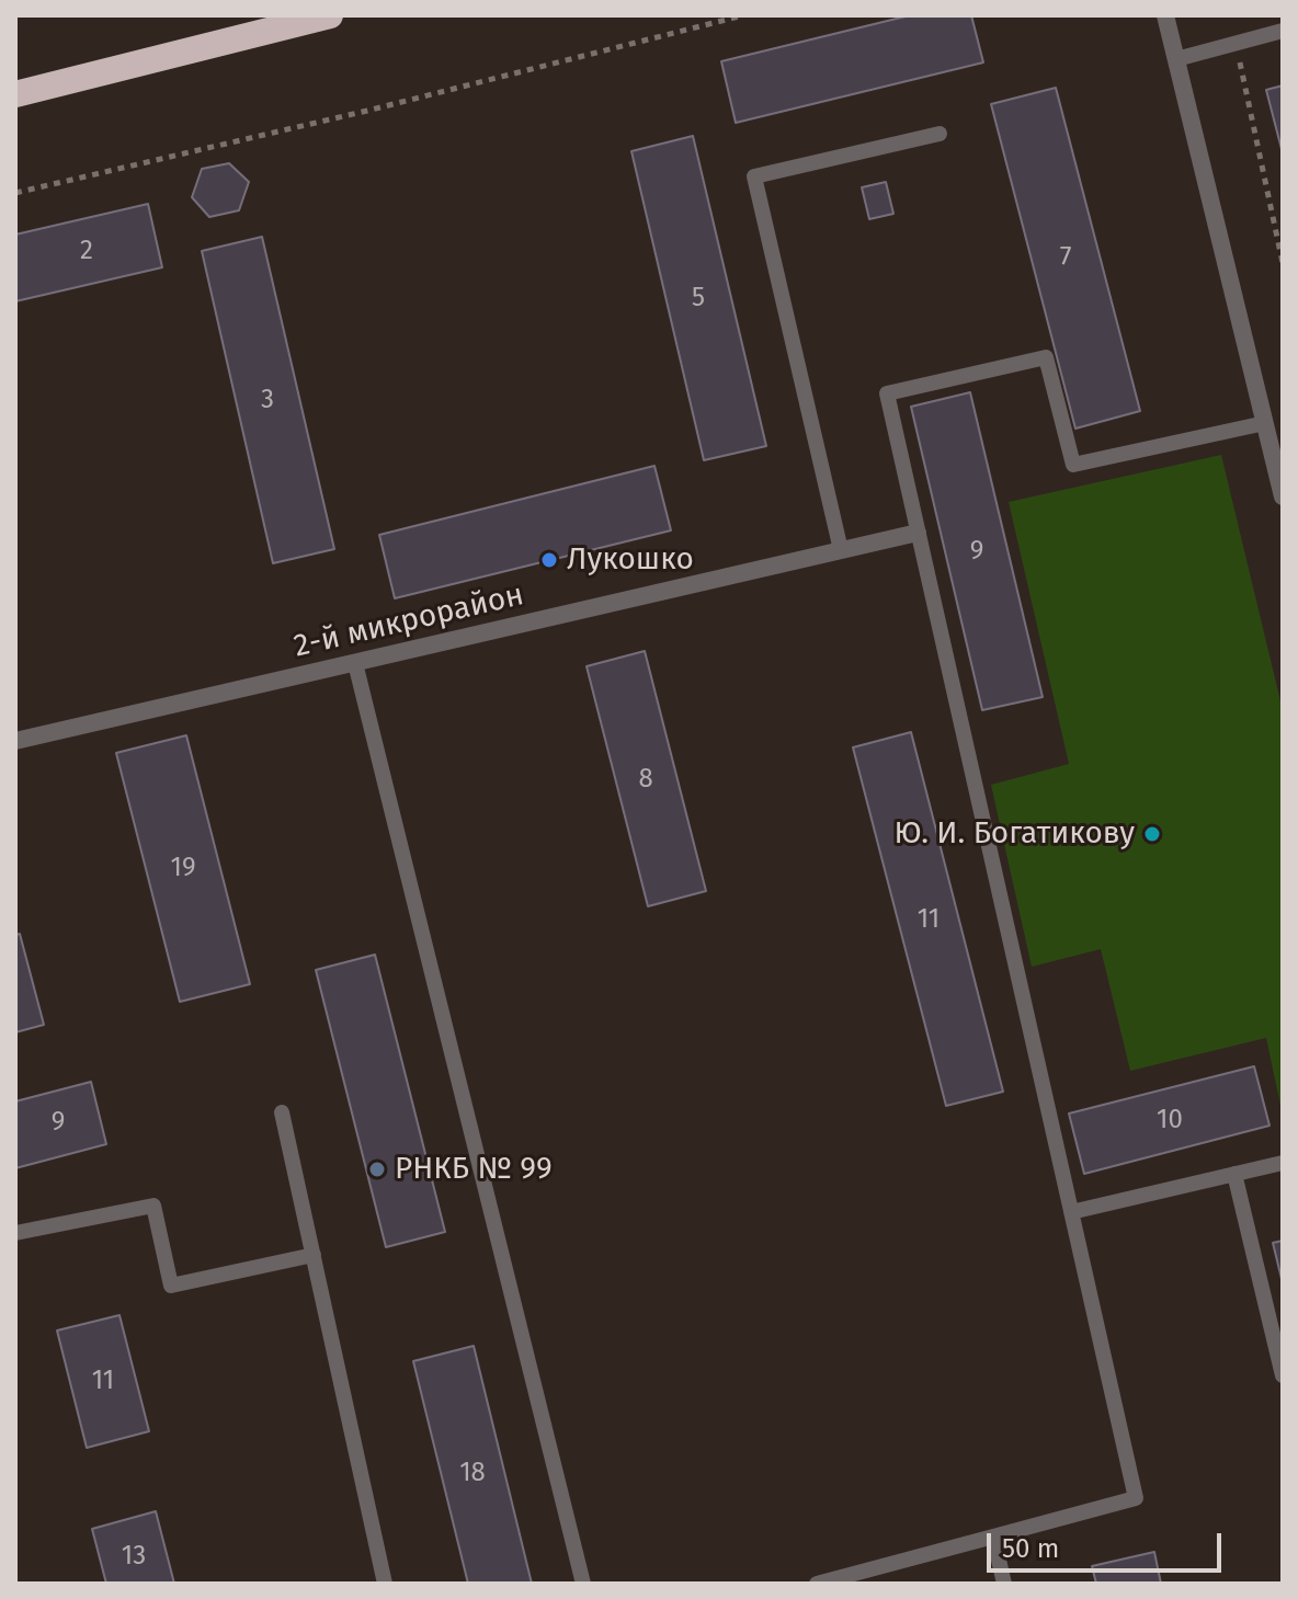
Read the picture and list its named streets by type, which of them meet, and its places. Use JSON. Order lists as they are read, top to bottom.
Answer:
{
  "streets": {
    "street": ["2-й микрорайон"]
  },
  "places": ["Лукошко", "Ю. И. Богатикову", "РНКБ № 99"],
  "house_numbers": [
    "2",
    "7",
    "5",
    "3",
    "9",
    "8",
    "19",
    "11",
    "10",
    "9",
    "11",
    "18",
    "13"
  ],
  "scale_bar": "50 m"
}
